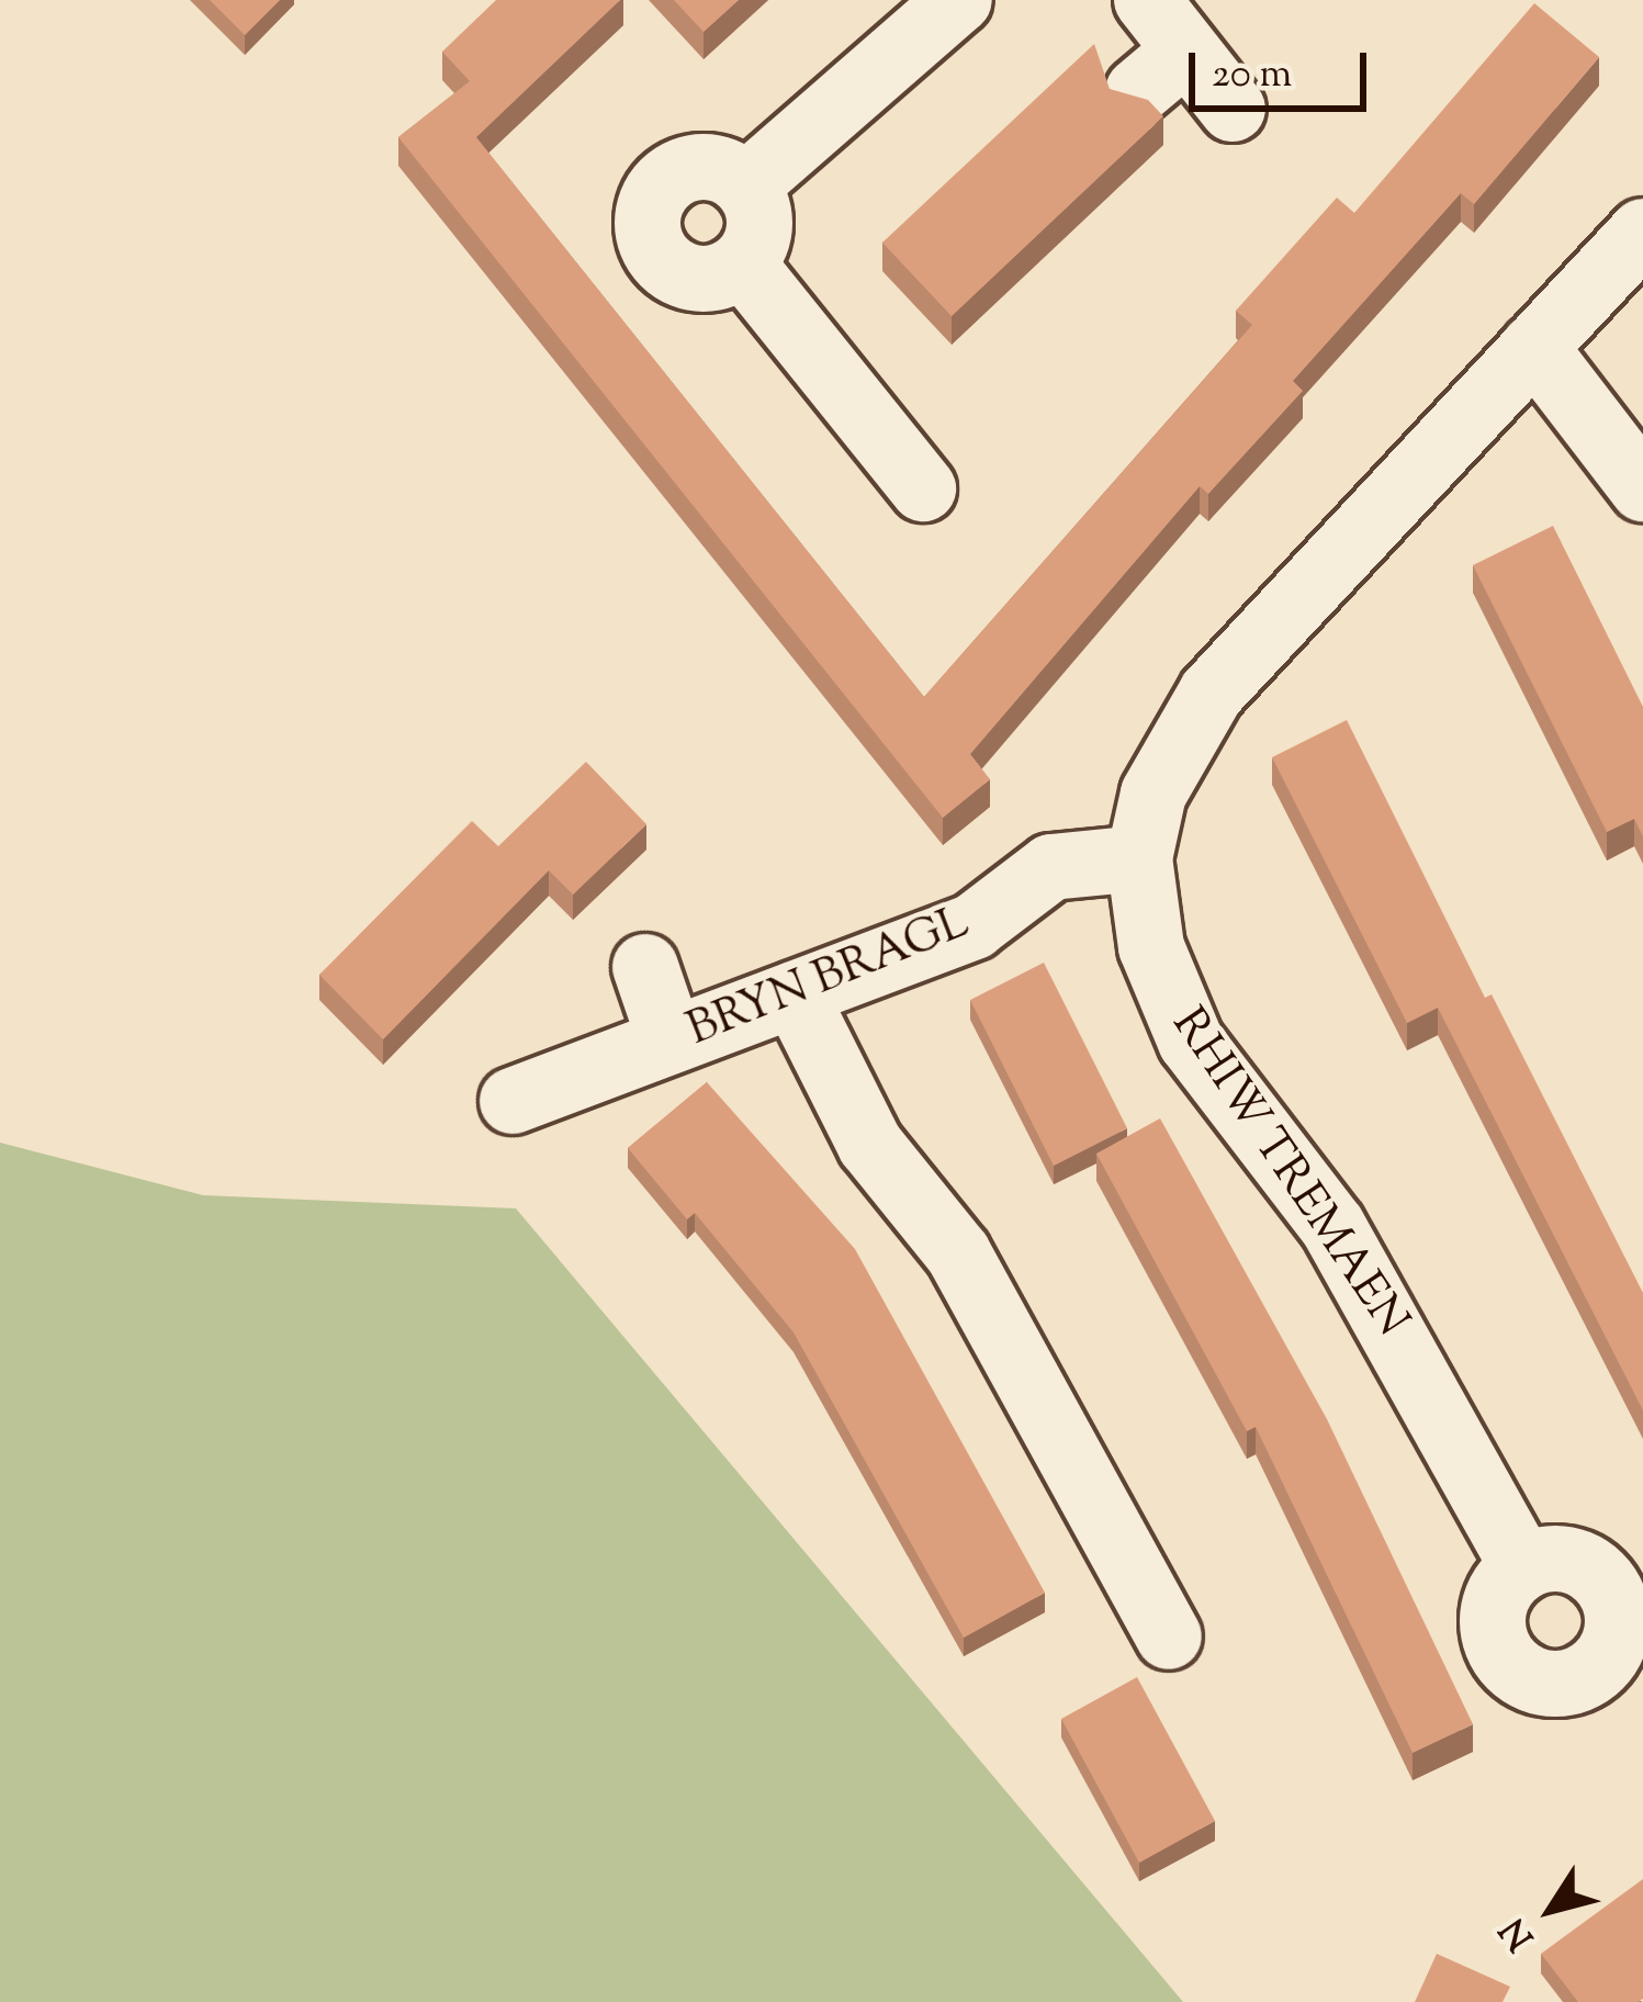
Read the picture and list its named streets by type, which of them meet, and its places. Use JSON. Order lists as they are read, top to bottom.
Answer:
{
  "streets": {
    "street": ["BRYN BRAGL", "RHIW TREMAEN"]
  },
  "crossings": [
    ["BRYN BRAGL", "RHIW TREMAEN"]
  ],
  "scale_bar": "20 m",
  "north": "bottom left"
}
